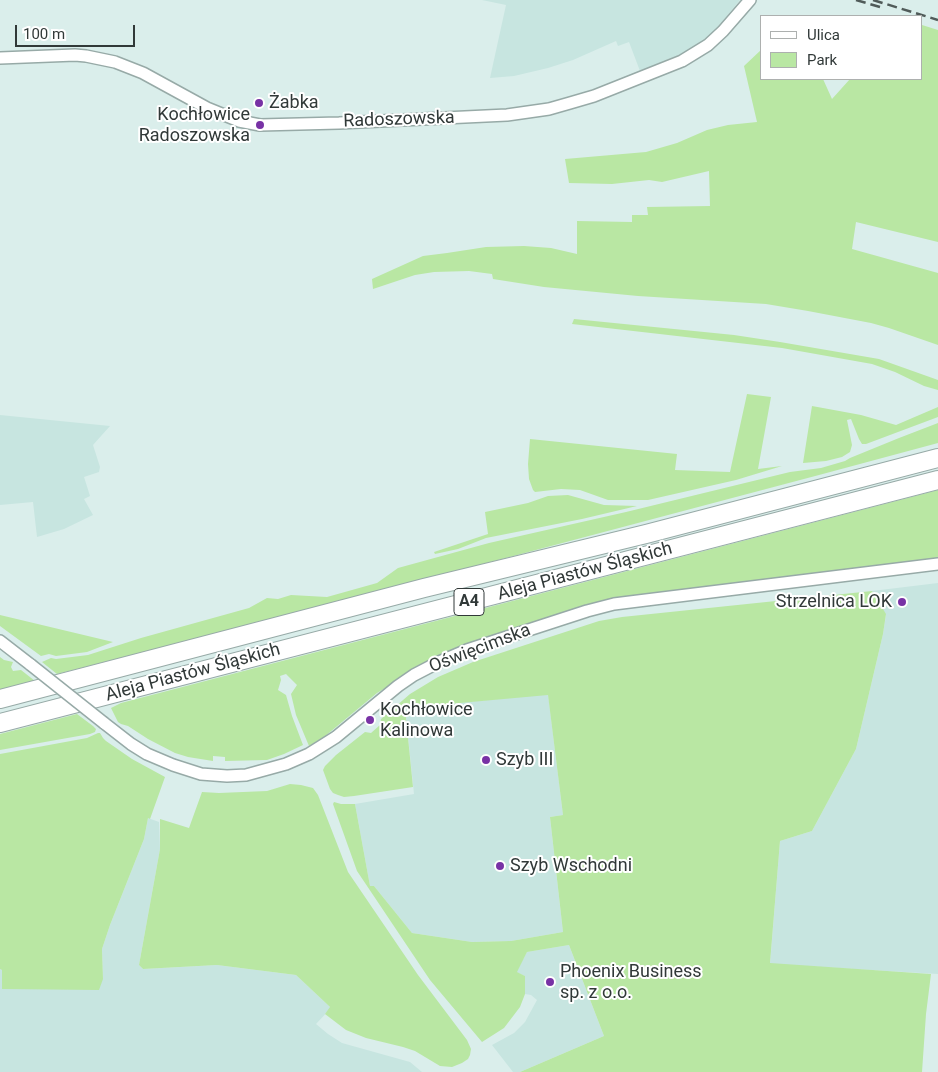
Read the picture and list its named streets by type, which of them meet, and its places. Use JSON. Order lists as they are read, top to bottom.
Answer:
{
  "streets": {
    "highway": ["Aleja Piastów Śląskich", "A4"],
    "street": ["Radoszowska", "Oświęcimska"]
  },
  "places": [
    "Żabka",
    "Kochłowice Radoszowska",
    "Strzelnica LOK",
    "Kochłowice Kalinowa",
    "Szyb III",
    "Szyb Wschodni",
    "Phoenix Business sp. z o.o."
  ],
  "legend": ["Ulica", "Park"],
  "scale_bar": "100 m"
}
